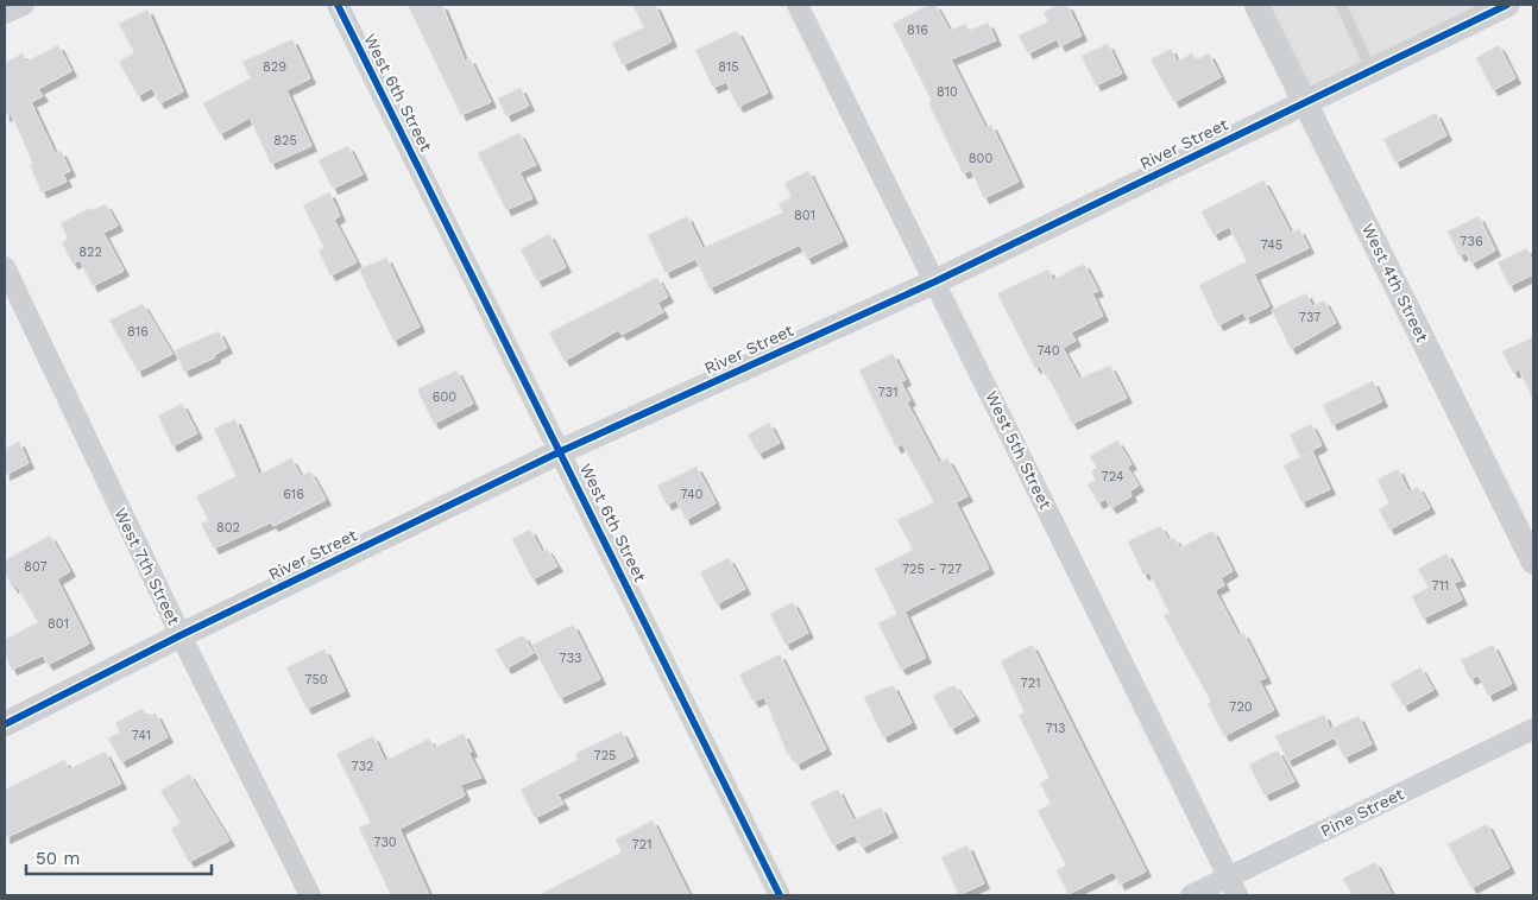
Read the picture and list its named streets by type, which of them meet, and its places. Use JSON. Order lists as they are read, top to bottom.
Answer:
{
  "streets": {
    "street": [
      "West 6th Street",
      "River Street",
      "West 4th Street",
      "West 5th Street",
      "West 7th Street",
      "Pine Street"
    ]
  },
  "crossings": [
    ["West 6th Street", "River Street"],
    ["River Street", "West 4th Street"],
    ["River Street", "West 5th Street"],
    ["River Street", "West 7th Street"],
    ["West 5th Street", "Pine Street"]
  ],
  "house_numbers": [
    "816",
    "829",
    "815",
    "810",
    "825",
    "800",
    "801",
    "736",
    "745",
    "822",
    "737",
    "816",
    "740",
    "731",
    "600",
    "724",
    "616",
    "740",
    "802",
    "807",
    "725 - 727",
    "711",
    "801",
    "733",
    "750",
    "721",
    "720",
    "713",
    "741",
    "725",
    "732",
    "730",
    "721"
  ],
  "scale_bar": "50 m"
}
